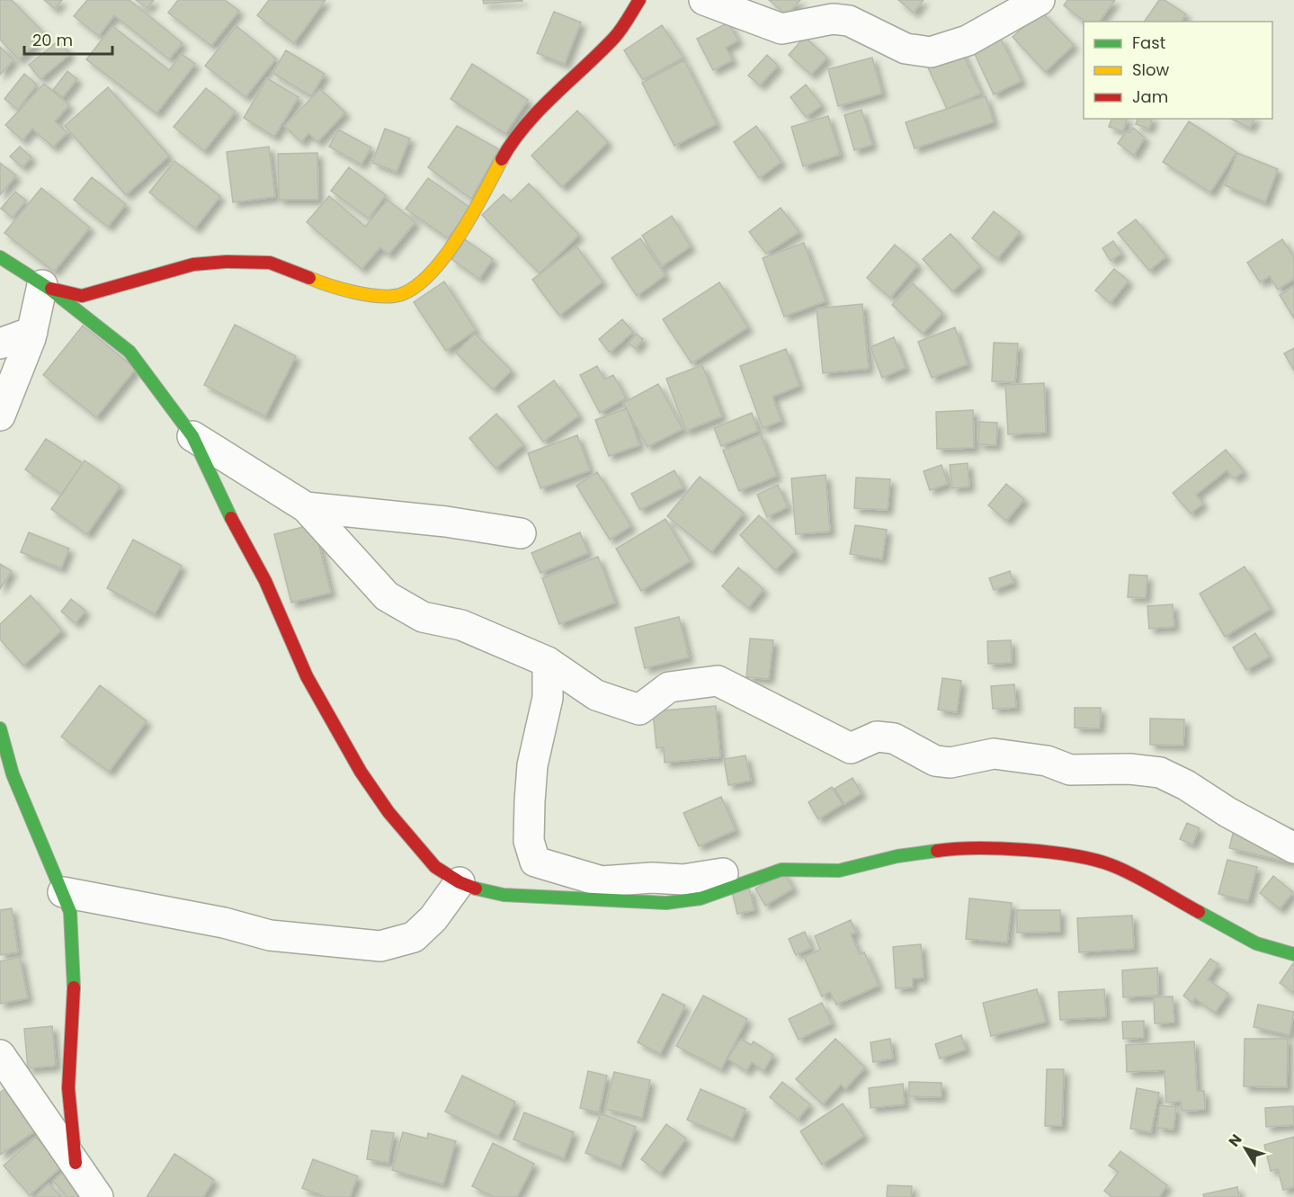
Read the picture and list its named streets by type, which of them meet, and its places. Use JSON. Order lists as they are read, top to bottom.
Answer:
{
  "legend": ["Fast", "Slow", "Jam"],
  "scale_bar": "20 m",
  "north": "top left"
}
